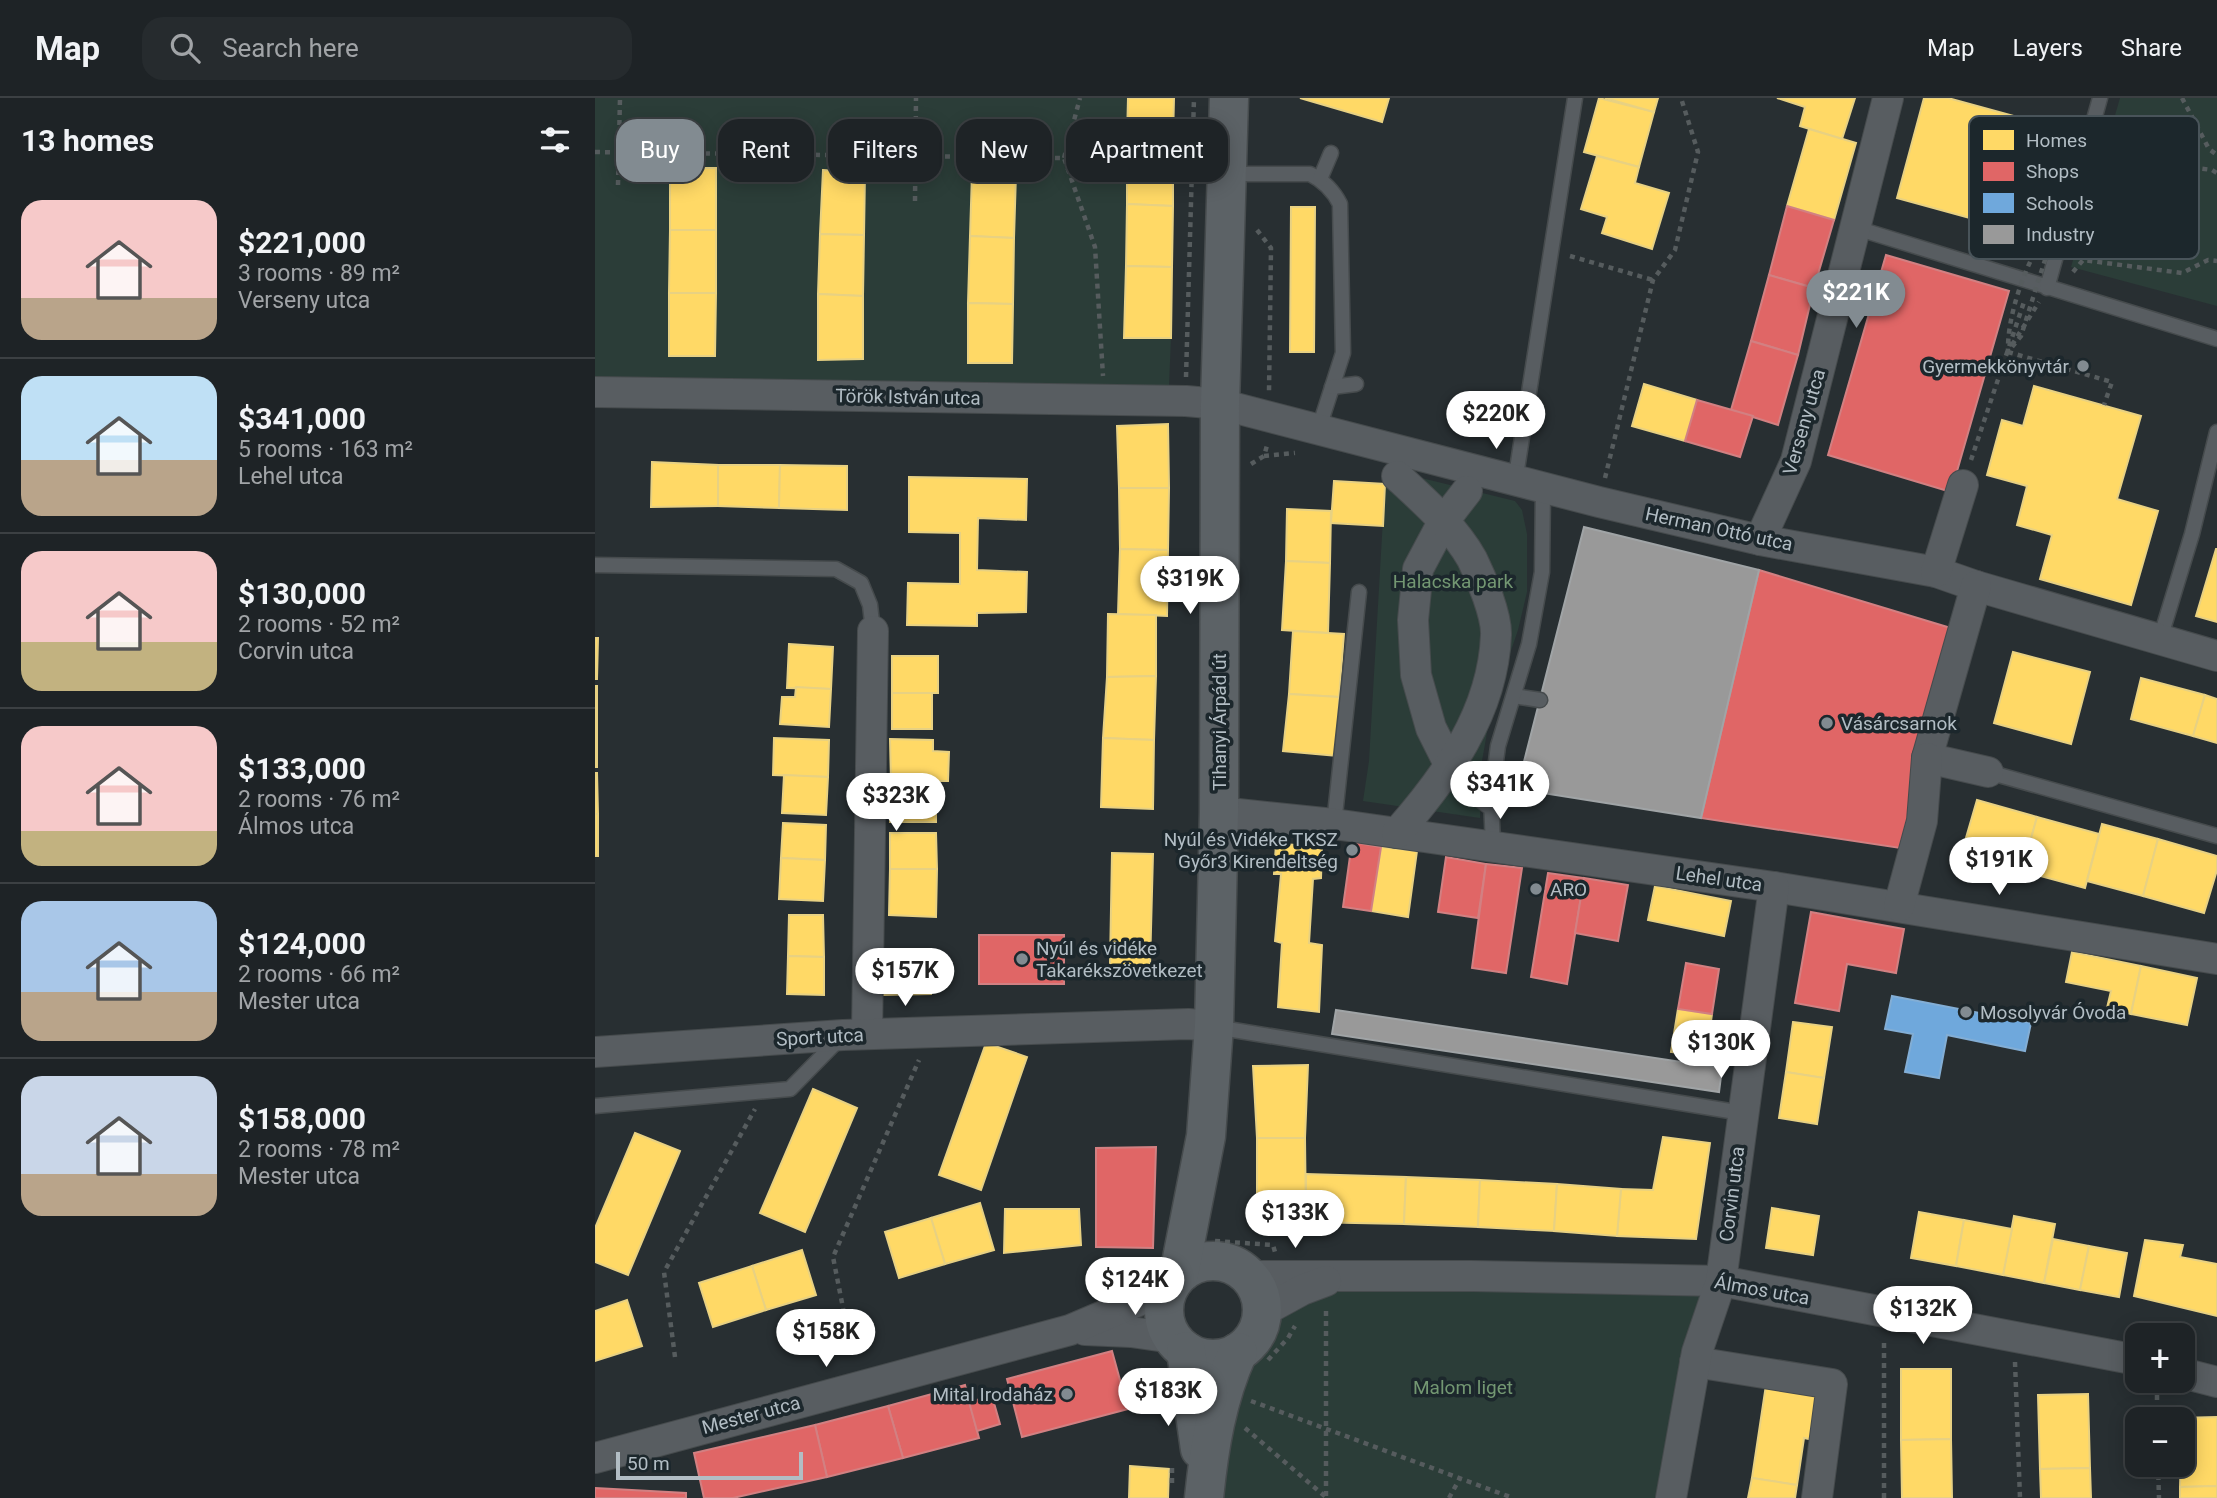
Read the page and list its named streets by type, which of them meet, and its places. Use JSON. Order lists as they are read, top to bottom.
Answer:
{
  "streets": {
    "street": [
      "Török István utca",
      "Verseny utca",
      "Herman Ottó utca",
      "Tihanyi Árpád út",
      "Lehel utca",
      "Sport utca",
      "Corvin utca",
      "Álmos utca",
      "Mester utca"
    ]
  },
  "crossings": [
    ["Török István utca", "Herman Ottó utca"],
    ["Török István utca", "Tihanyi Árpád út"],
    ["Verseny utca", "Herman Ottó utca"],
    ["Herman Ottó utca", "Tihanyi Árpád út"],
    ["Tihanyi Árpád út", "Lehel utca"],
    ["Tihanyi Árpád út", "Sport utca"],
    ["Tihanyi Árpád út", "Álmos utca"],
    ["Tihanyi Árpád út", "Mester utca"],
    ["Lehel utca", "Corvin utca"],
    ["Corvin utca", "Álmos utca"],
    ["Álmos utca", "Mester utca"]
  ],
  "parks": ["Halacska park", "Malom liget"],
  "places": [
    "Gyermekkönyvtár",
    "Vásárcsarnok",
    "Nyúl és Vidéke TKSZ Győr3 Kirendeltség",
    "ARO",
    "Nyúl és vidéke Takarékszövetkezet",
    "Mosolyvár Óvoda",
    "Mital Irodaház"
  ],
  "legend": [
    "Homes",
    "Shops",
    "Schools",
    "Industry"
  ],
  "scale_bar": "50 m",
  "page": {
    "header": "Map",
    "search": "Search here",
    "nav": ["Map", "Layers", "Share"],
    "heading": "13 homes",
    "chip": [
      "Buy",
      "Rent",
      "Filters",
      "New",
      "Apartment"
    ],
    "list": [
      {
        "name": "$221,000",
        "note": "3 rooms · 89 m² · Verseny utca"
      },
      {
        "name": "$341,000",
        "note": "5 rooms · 163 m² · Lehel utca"
      },
      {
        "name": "$130,000",
        "note": "2 rooms · 52 m² · Corvin utca"
      },
      {
        "name": "$133,000",
        "note": "2 rooms · 76 m² · Álmos utca"
      },
      {
        "name": "$124,000",
        "note": "2 rooms · 66 m² · Mester utca"
      },
      {
        "name": "$158,000",
        "note": "2 rooms · 78 m² · Mester utca"
      }
    ],
    "price": [
      "$221K",
      "$220K",
      "$319K",
      "$341K",
      "$323K",
      "$191K",
      "$157K",
      "$130K",
      "$133K",
      "$124K",
      "$132K",
      "$158K",
      "$183K"
    ],
    "map_buttons": ["+", "−"],
    "scale": "50 m"
  }
}
